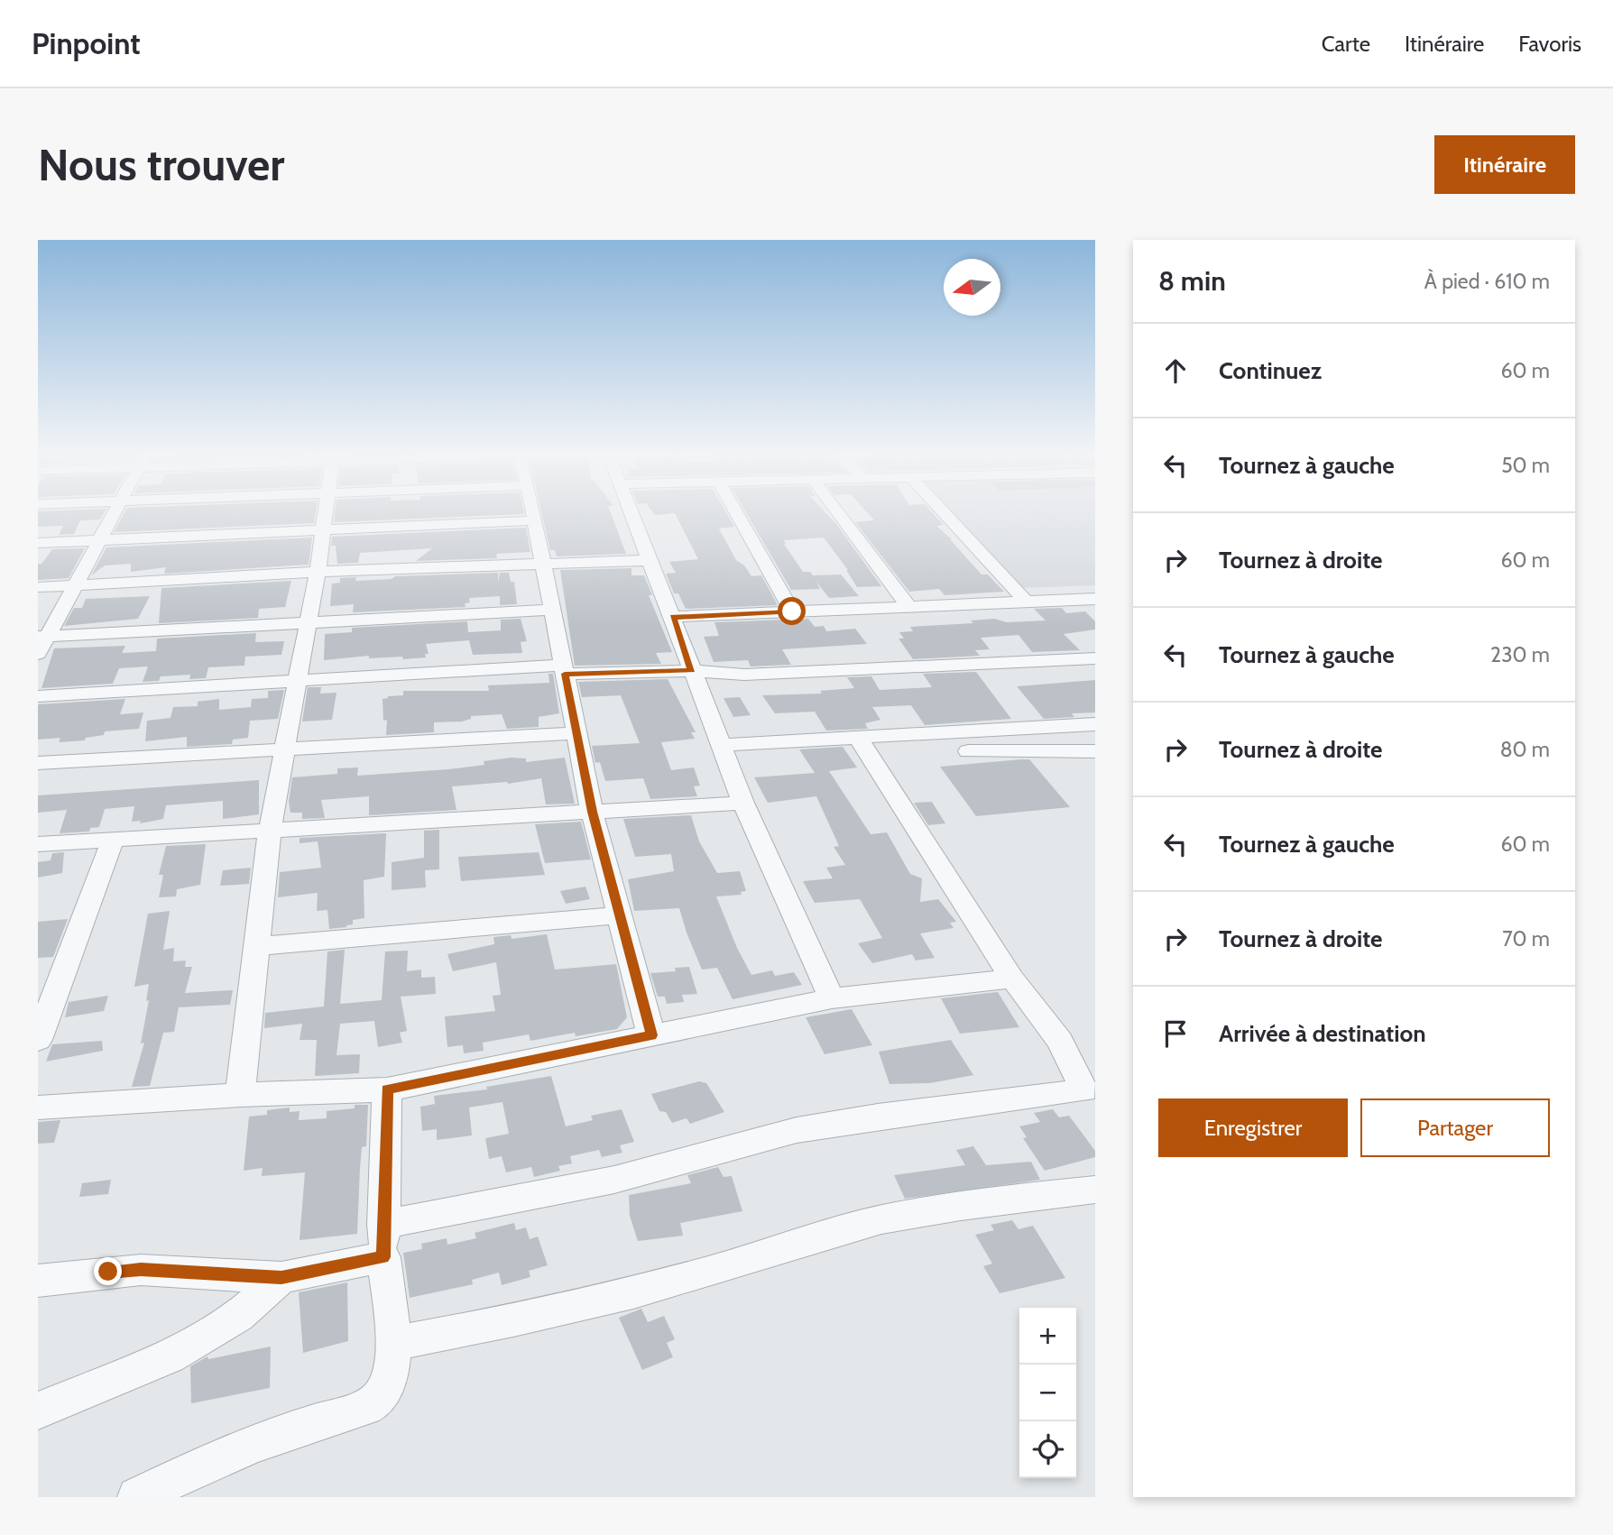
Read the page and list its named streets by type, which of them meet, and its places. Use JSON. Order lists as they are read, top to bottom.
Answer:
{
  "north": "left",
  "page": {
    "header": "Pinpoint",
    "nav": ["Carte", "Itinéraire", "Favoris"],
    "buttons": [
      "Itinéraire",
      ["Enregistrer", "Partager"]
    ],
    "title": "Nous trouver",
    "heading": ["8 min", "À pied · 610 m"],
    "list": [
      ["Continuez", "60 m"],
      ["Tournez à gauche", "50 m"],
      ["Tournez à droite", "60 m"],
      ["Tournez à gauche", "230 m"],
      ["Tournez à droite", "80 m"],
      ["Tournez à gauche", "60 m"],
      ["Tournez à droite", "70 m"],
      "Arrivée à destination"
    ],
    "map_buttons": ["+", "−"]
  }
}
